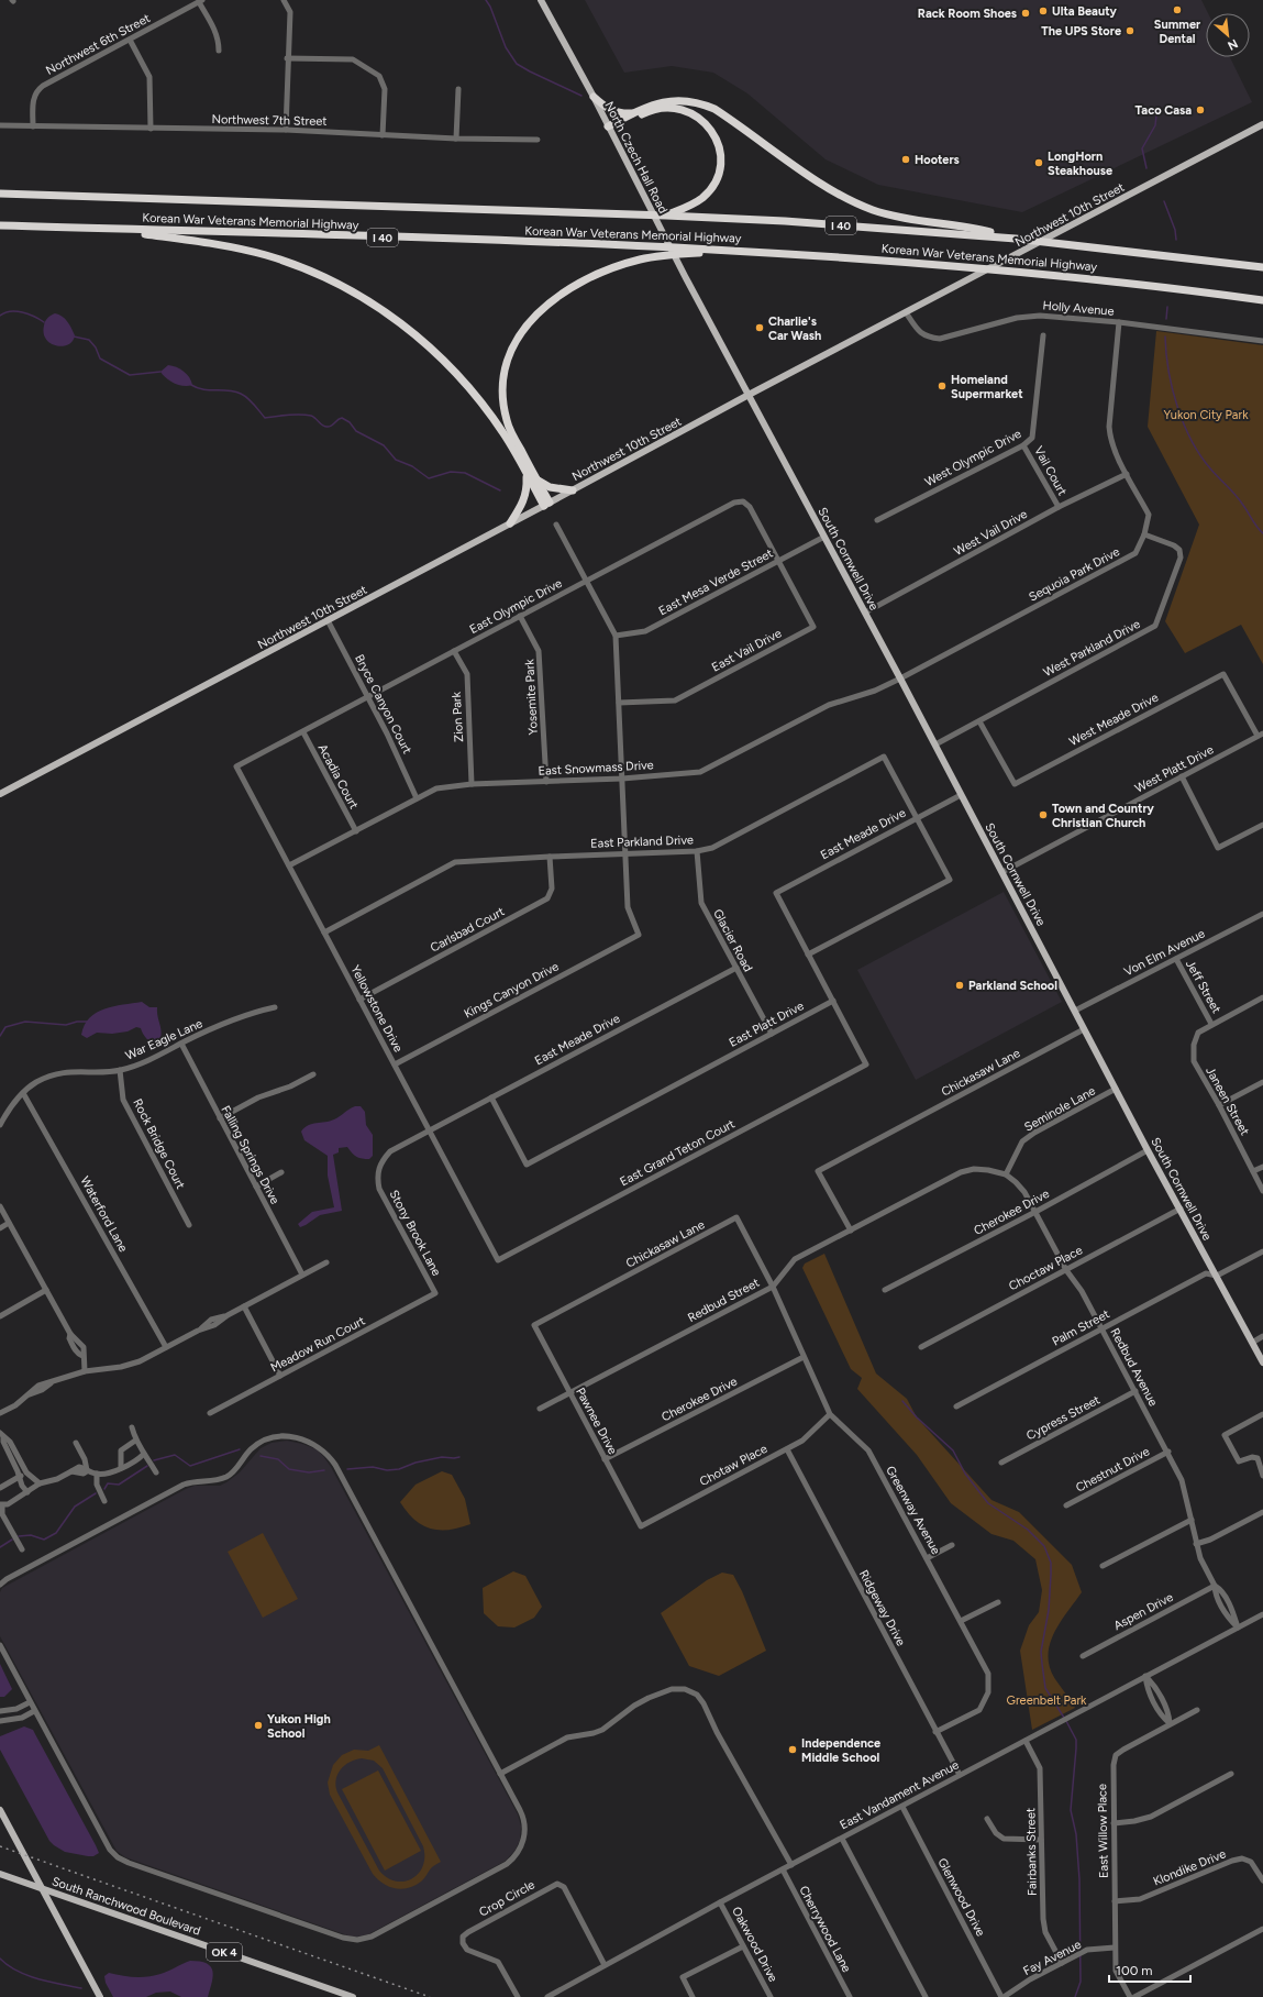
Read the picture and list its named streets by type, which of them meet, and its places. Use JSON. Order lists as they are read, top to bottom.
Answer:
{
  "streets": {
    "highway": ["Korean War Veterans Memorial Highway", "I 40"],
    "main road": [
      "North Czech Hall Road",
      "Northwest 10th Street",
      "South Cornwell Drive",
      "South Ranchwood Boulevard",
      "OK 4"
    ],
    "street": [
      "Northwest 6th Street",
      "Northwest 7th Street",
      "Holly Avenue",
      "West Olympic Drive",
      "Vail Court",
      "West Vail Drive",
      "Sequoia Park Drive",
      "East Mesa Verde Street",
      "East Olympic Drive",
      "West Parkland Drive",
      "East Vail Drive",
      "Yosemite Park",
      "Bryce Canyon Court",
      "Zion Park",
      "West Meade Drive",
      "East Snowmass Drive",
      "West Platt Drive",
      "Acadia Court",
      "East Meade Drive",
      "East Parkland Drive",
      "Carlsbad Court",
      "Glacier Road",
      "Von Elm Avenue",
      "Jeff Street",
      "Kings Canyon Drive",
      "Yellowstone Drive",
      "East Platt Drive",
      "War Eagle Lane",
      "Chickasaw Lane",
      "Janeen Street",
      "Seminole Lane",
      "Rock Bridge Court",
      "East Grand Teton Court",
      "Falling Springs Drive",
      "Cherokee Drive",
      "Waterford Lane",
      "Stony Brook Lane",
      "Choctaw Place",
      "Redbud Street",
      "Palm Street",
      "Meadow Run Court",
      "Redbud Avenue",
      "Cypress Street",
      "Pawnee Drive",
      "Chotaw Place",
      "Chestnut Drive",
      "Greenway Avenue",
      "Ridgeway Drive",
      "Aspen Drive",
      "East Vandament Avenue",
      "East Willow Place",
      "Fairbanks Street",
      "Klondike Drive",
      "Glenwood Drive",
      "Crop Circle",
      "Cherrywood Lane",
      "Oakwood Drive",
      "Fay Avenue"
    ]
  },
  "crossings": [
    ["Northwest 6th Street", "Northwest 7th Street"],
    ["North Czech Hall Road", "Northwest 10th Street"],
    ["North Czech Hall Road", "South Cornwell Drive"],
    ["Northwest 10th Street", "Holly Avenue"],
    ["Northwest 10th Street", "South Cornwell Drive"],
    ["Northwest 10th Street", "Bryce Canyon Court"],
    ["Holly Avenue", "Sequoia Park Drive"],
    ["West Olympic Drive", "Vail Court"],
    ["Vail Court", "West Vail Drive"],
    ["West Vail Drive", "South Cornwell Drive"],
    ["West Vail Drive", "Sequoia Park Drive"],
    ["South Cornwell Drive", "Sequoia Park Drive"],
    ["South Cornwell Drive", "East Mesa Verde Street"],
    ["South Cornwell Drive", "East Snowmass Drive"],
    ["South Cornwell Drive", "West Platt Drive"],
    ["South Cornwell Drive", "East Meade Drive"],
    ["South Cornwell Drive", "Von Elm Avenue"],
    ["South Cornwell Drive", "Chickasaw Lane"],
    ["South Cornwell Drive", "Seminole Lane"],
    ["South Cornwell Drive", "Cherokee Drive"],
    ["South Cornwell Drive", "Choctaw Place"],
    ["South Cornwell Drive", "Palm Street"],
    ["Sequoia Park Drive", "West Parkland Drive"],
    ["Sequoia Park Drive", "East Snowmass Drive"],
    ["East Mesa Verde Street", "East Olympic Drive"],
    ["East Mesa Verde Street", "East Vail Drive"],
    ["East Olympic Drive", "East Vail Drive"],
    ["East Olympic Drive", "Yosemite Park"],
    ["East Olympic Drive", "Bryce Canyon Court"],
    ["East Olympic Drive", "Zion Park"],
    ["East Olympic Drive", "Acadia Court"],
    ["East Olympic Drive", "Yellowstone Drive"],
    ["West Parkland Drive", "West Meade Drive"],
    ["Yosemite Park", "East Snowmass Drive"],
    ["Bryce Canyon Court", "East Snowmass Drive"],
    ["Zion Park", "East Snowmass Drive"],
    ["West Meade Drive", "West Platt Drive"],
    ["East Snowmass Drive", "Acadia Court"],
    ["East Snowmass Drive", "Yellowstone Drive"],
    ["East Meade Drive", "East Parkland Drive"],
    ["East Meade Drive", "Glacier Road"],
    ["East Meade Drive", "Yellowstone Drive"],
    ["East Meade Drive", "East Platt Drive"],
    ["East Meade Drive", "Stony Brook Lane"],
    ["East Parkland Drive", "Carlsbad Court"],
    ["East Parkland Drive", "Glacier Road"],
    ["East Parkland Drive", "Kings Canyon Drive"],
    ["East Parkland Drive", "Yellowstone Drive"],
    ["Carlsbad Court", "Yellowstone Drive"],
    ["Glacier Road", "East Platt Drive"],
    ["Von Elm Avenue", "Jeff Street"],
    ["Jeff Street", "Janeen Street"],
    ["Kings Canyon Drive", "Yellowstone Drive"],
    ["Yellowstone Drive", "East Grand Teton Court"],
    ["Yellowstone Drive", "Stony Brook Lane"],
    ["East Platt Drive", "East Grand Teton Court"],
    ["War Eagle Lane", "Rock Bridge Court"],
    ["War Eagle Lane", "Falling Springs Drive"],
    ["War Eagle Lane", "Waterford Lane"],
    ["Chickasaw Lane", "Redbud Street"],
    ["Chickasaw Lane", "Pawnee Drive"],
    ["Chickasaw Lane", "Greenway Avenue"],
    ["Seminole Lane", "Redbud Street"],
    ["Seminole Lane", "Redbud Avenue"],
    ["Cherokee Drive", "Redbud Avenue"],
    ["Cherokee Drive", "Pawnee Drive"],
    ["Cherokee Drive", "Greenway Avenue"],
    ["Stony Brook Lane", "Meadow Run Court"],
    ["Choctaw Place", "Redbud Avenue"],
    ["Redbud Street", "Redbud Avenue"],
    ["Redbud Street", "Pawnee Drive"],
    ["Redbud Street", "Greenway Avenue"],
    ["Palm Street", "Redbud Avenue"],
    ["Redbud Avenue", "Cypress Street"],
    ["Redbud Avenue", "Chestnut Drive"],
    ["Redbud Avenue", "Aspen Drive"],
    ["Redbud Avenue", "East Vandament Avenue"],
    ["Pawnee Drive", "Chotaw Place"],
    ["Chotaw Place", "Greenway Avenue"],
    ["Chotaw Place", "Ridgeway Drive"],
    ["Greenway Avenue", "Ridgeway Drive"],
    ["Ridgeway Drive", "East Vandament Avenue"],
    ["East Vandament Avenue", "Fairbanks Street"],
    ["East Vandament Avenue", "Glenwood Drive"],
    ["East Vandament Avenue", "Crop Circle"],
    ["East Vandament Avenue", "Cherrywood Lane"],
    ["East Vandament Avenue", "Oakwood Drive"],
    ["East Willow Place", "Klondike Drive"],
    ["East Willow Place", "Fay Avenue"],
    ["Fairbanks Street", "Fay Avenue"],
    ["Glenwood Drive", "Fay Avenue"]
  ],
  "parks": ["Yukon City Park", "Greenbelt Park"],
  "places": [
    "Summer Dental",
    "Ulta Beauty",
    "Rack Room Shoes",
    "The UPS Store",
    "Taco Casa",
    "Hooters",
    "LongHorn Steakhouse",
    "Charlie's Car Wash",
    "Homeland Supermarket",
    "Town and Country Christian Church",
    "Parkland School",
    "Yukon High School",
    "Independence Middle School"
  ],
  "scale_bar": "100 m",
  "north": "bottom right"
}
